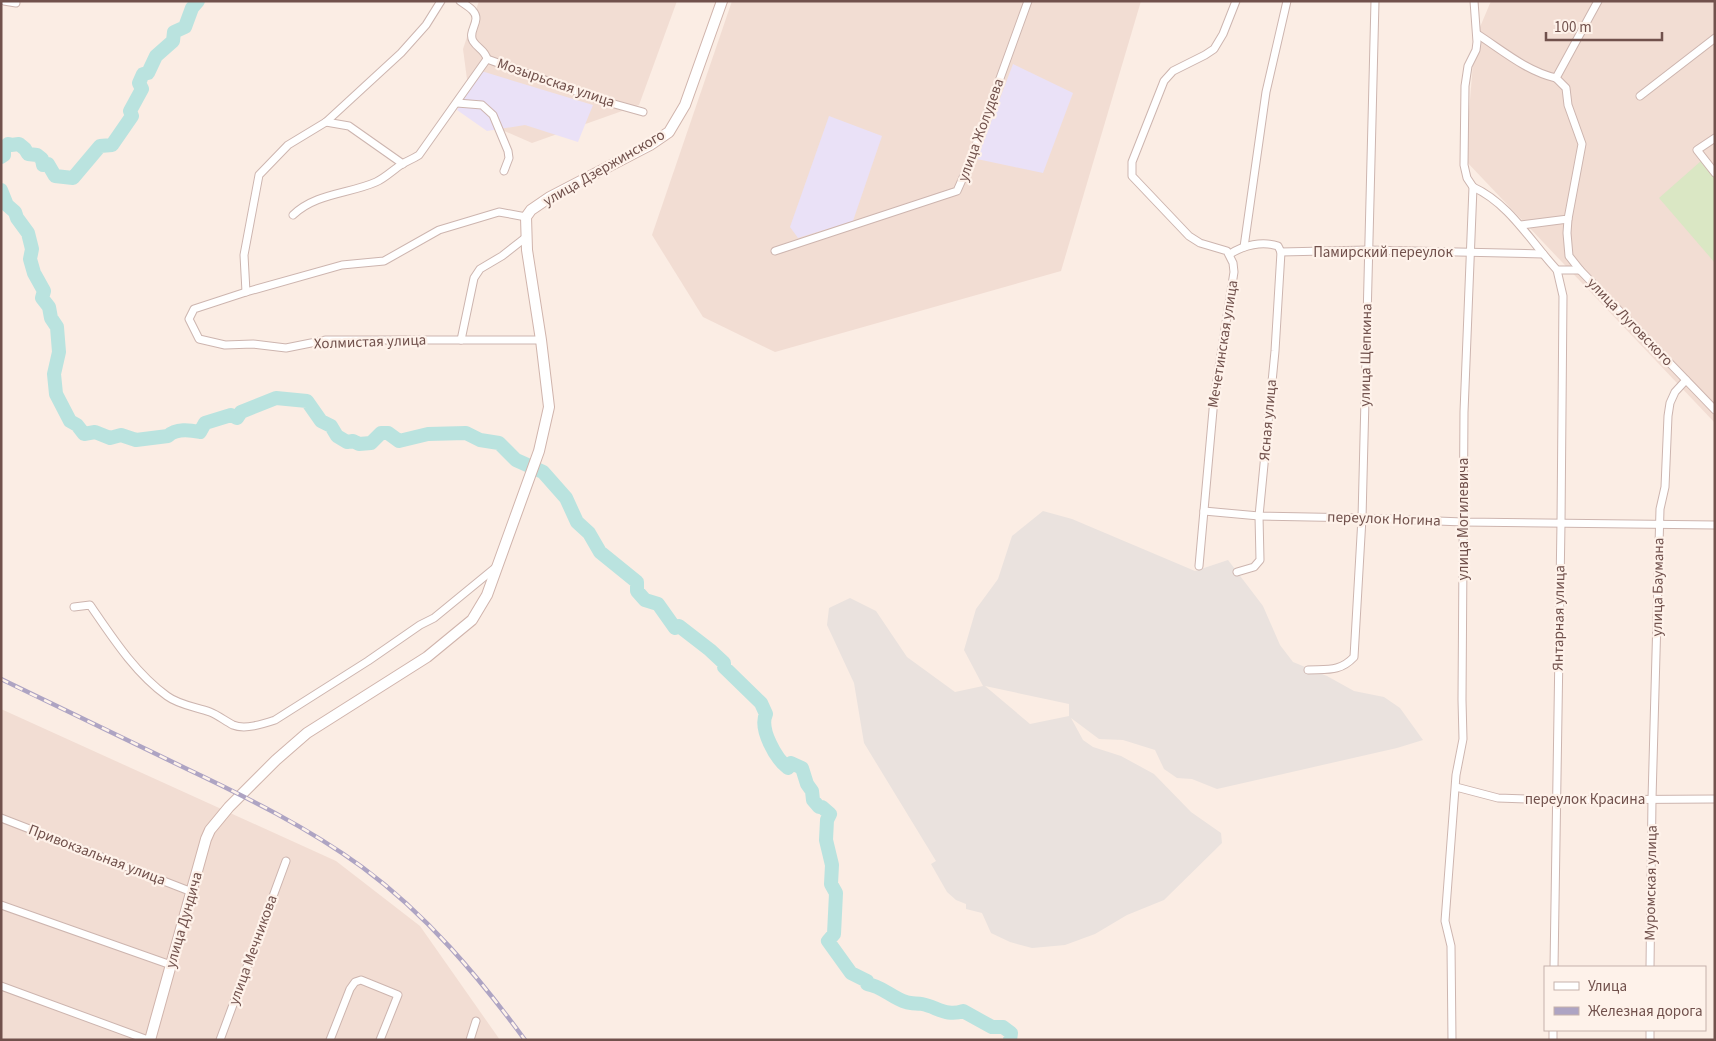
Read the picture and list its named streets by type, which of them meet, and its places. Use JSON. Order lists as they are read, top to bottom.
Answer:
{
  "streets": {
    "street": [
      "Мозырьская улица",
      "улица Жолудева",
      "улица Дзержинского",
      "Памирский переулок",
      "улица Луговского",
      "Холмистая улица",
      "Мечетинская улица",
      "улица Щепкина",
      "Ясная улица",
      "переулок Ногина",
      "улица Могилевича",
      "улица Баумана",
      "Янтарная улица",
      "переулок Красина",
      "Привокзальная улица",
      "Муромская улица",
      "улица Дундича",
      "улица Мечникова"
    ]
  },
  "crossings": [
    ["Памирский переулок", "Мечетинская улица"],
    ["Памирский переулок", "улица Щепкина"],
    ["Памирский переулок", "Ясная улица"],
    ["Памирский переулок", "улица Могилевича"],
    ["улица Луговского", "улица Баумана"],
    ["улица Луговского", "Янтарная улица"],
    ["Холмистая улица", "улица Дундича"],
    ["Мечетинская улица", "переулок Ногина"],
    ["улица Щепкина", "переулок Ногина"],
    ["Ясная улица", "переулок Ногина"],
    ["переулок Ногина", "улица Могилевича"],
    ["переулок Ногина", "улица Баумана"],
    ["переулок Ногина", "Янтарная улица"],
    ["улица Могилевича", "переулок Красина"],
    ["улица Баумана", "переулок Красина"],
    ["улица Баумана", "Муромская улица"],
    ["Янтарная улица", "переулок Красина"],
    ["переулок Красина", "Муромская улица"],
    ["Привокзальная улица", "улица Дундича"]
  ],
  "legend": ["Улица", "Железная дорога"],
  "scale_bar": "100 m"
}
